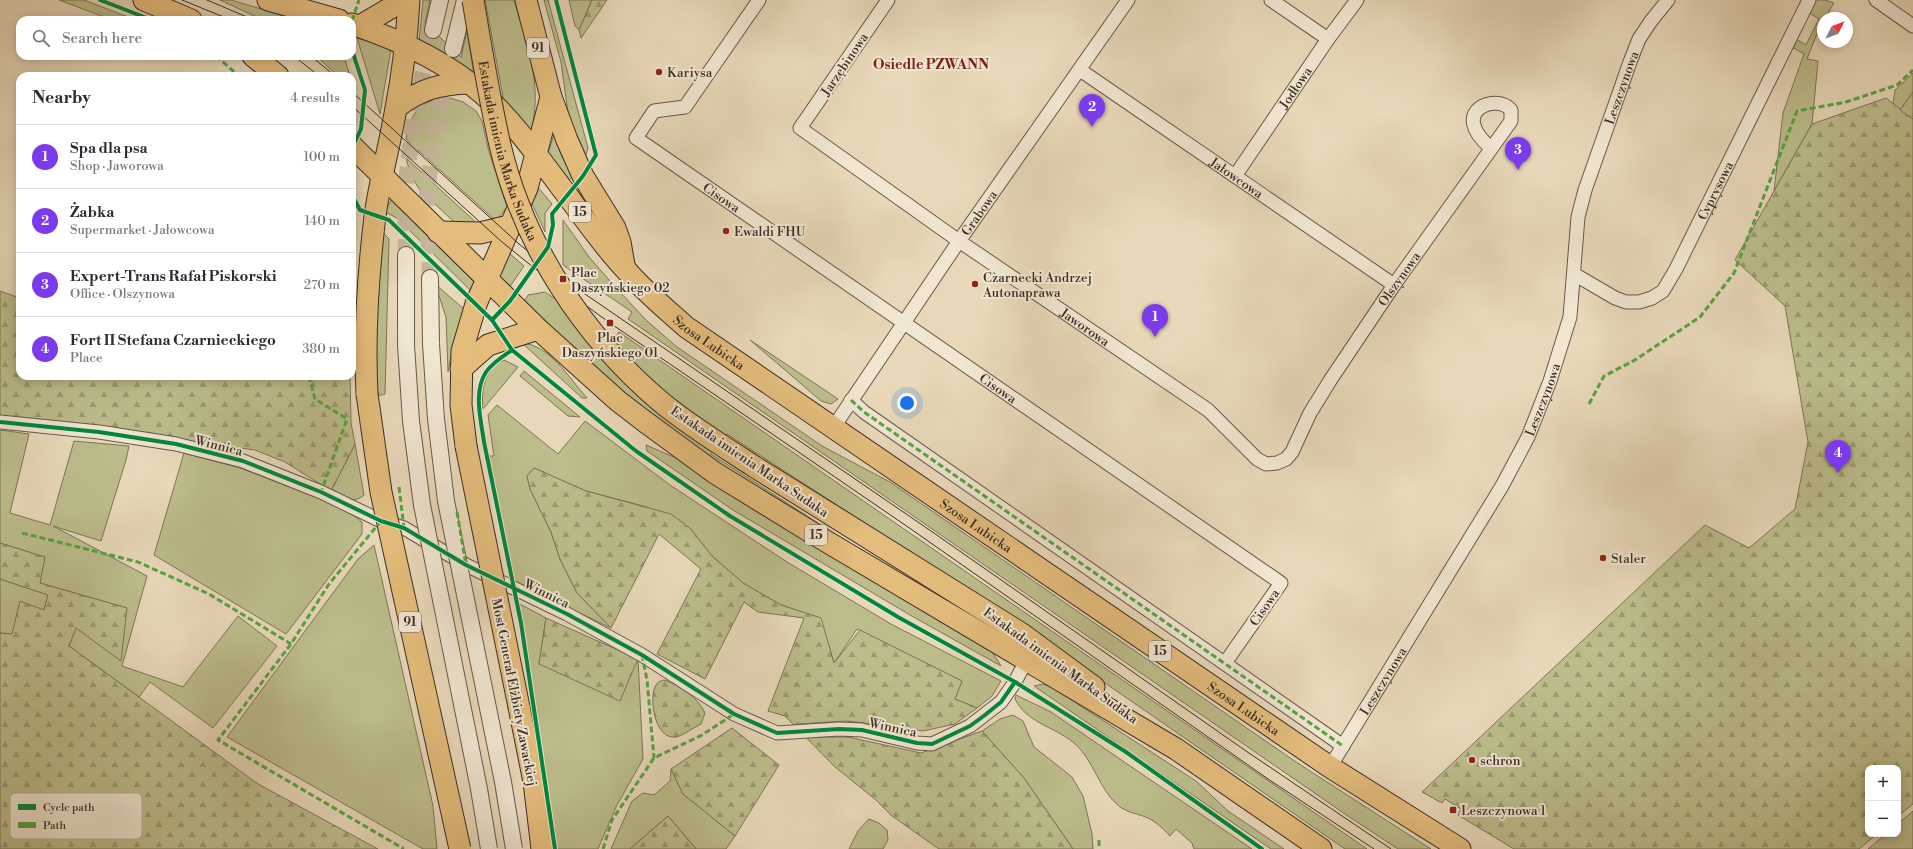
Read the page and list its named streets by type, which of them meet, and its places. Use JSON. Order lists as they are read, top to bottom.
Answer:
{
  "streets": {
    "main road": [
      "91",
      "Estakada imienia Marka Sudaka",
      "15",
      "Szosa Lubicka",
      "Most Generał Elżbiety Zawackiej"
    ],
    "street": [
      "Jarzębinowa",
      "Jodłowa",
      "Leszczynowa",
      "Jałowcowa",
      "Cyprysowa",
      "Cisowa",
      "Grabowa",
      "Olszynowa",
      "Jaworowa",
      "Winnica"
    ]
  },
  "crossings": [
    ["91", "15"],
    ["91", "Szosa Lubicka"],
    ["91", "Most Generał Elżbiety Zawackiej"],
    ["Jarzębinowa", "Jaworowa"],
    ["Jodłowa", "Jałowcowa"],
    ["Leszczynowa", "Cyprysowa"],
    ["Leszczynowa", "Szosa Lubicka"],
    ["Estakada imienia Marka Sudaka", "15"],
    ["Jałowcowa", "Grabowa"],
    ["Jałowcowa", "Olszynowa"],
    ["Cisowa", "Grabowa"],
    ["15", "Szosa Lubicka"],
    ["15", "Winnica"],
    ["Grabowa", "Jaworowa"],
    ["Grabowa", "Szosa Lubicka"],
    ["Olszynowa", "Jaworowa"]
  ],
  "districts": ["Osiedle PZWANN"],
  "places": {
    "other": [
      "Kariysa",
      "Ewaldi FHU",
      "Czarnecki Andrzej Autonaprawa",
      "Staler",
      "schron"
    ],
    "transit": ["Plac Daszyńskiego 02", "Plac Daszyńskiego 01", "Leszczynowa 1"]
  },
  "legend": ["Cycle path", "Path"],
  "north": "top right",
  "page": {
    "search": "Search here",
    "heading": ["Nearby", "4 results"],
    "pins": [
      "2",
      "3",
      "1",
      "4"
    ],
    "list": [
      {
        "mark": "1",
        "name": "Spa dla psa",
        "note": "Shop · Jaworowa",
        "value": "100 m"
      },
      {
        "mark": "2",
        "name": "Żabka",
        "note": "Supermarket · Jałowcowa",
        "value": "140 m"
      },
      {
        "mark": "3",
        "name": "Expert-Trans Rafał Piskorski",
        "note": "Office · Olszynowa",
        "value": "270 m"
      },
      {
        "mark": "4",
        "name": "Fort II Stefana Czarnieckiego",
        "note": "Place",
        "value": "380 m"
      }
    ],
    "map_buttons": ["+", "−"]
  }
}
